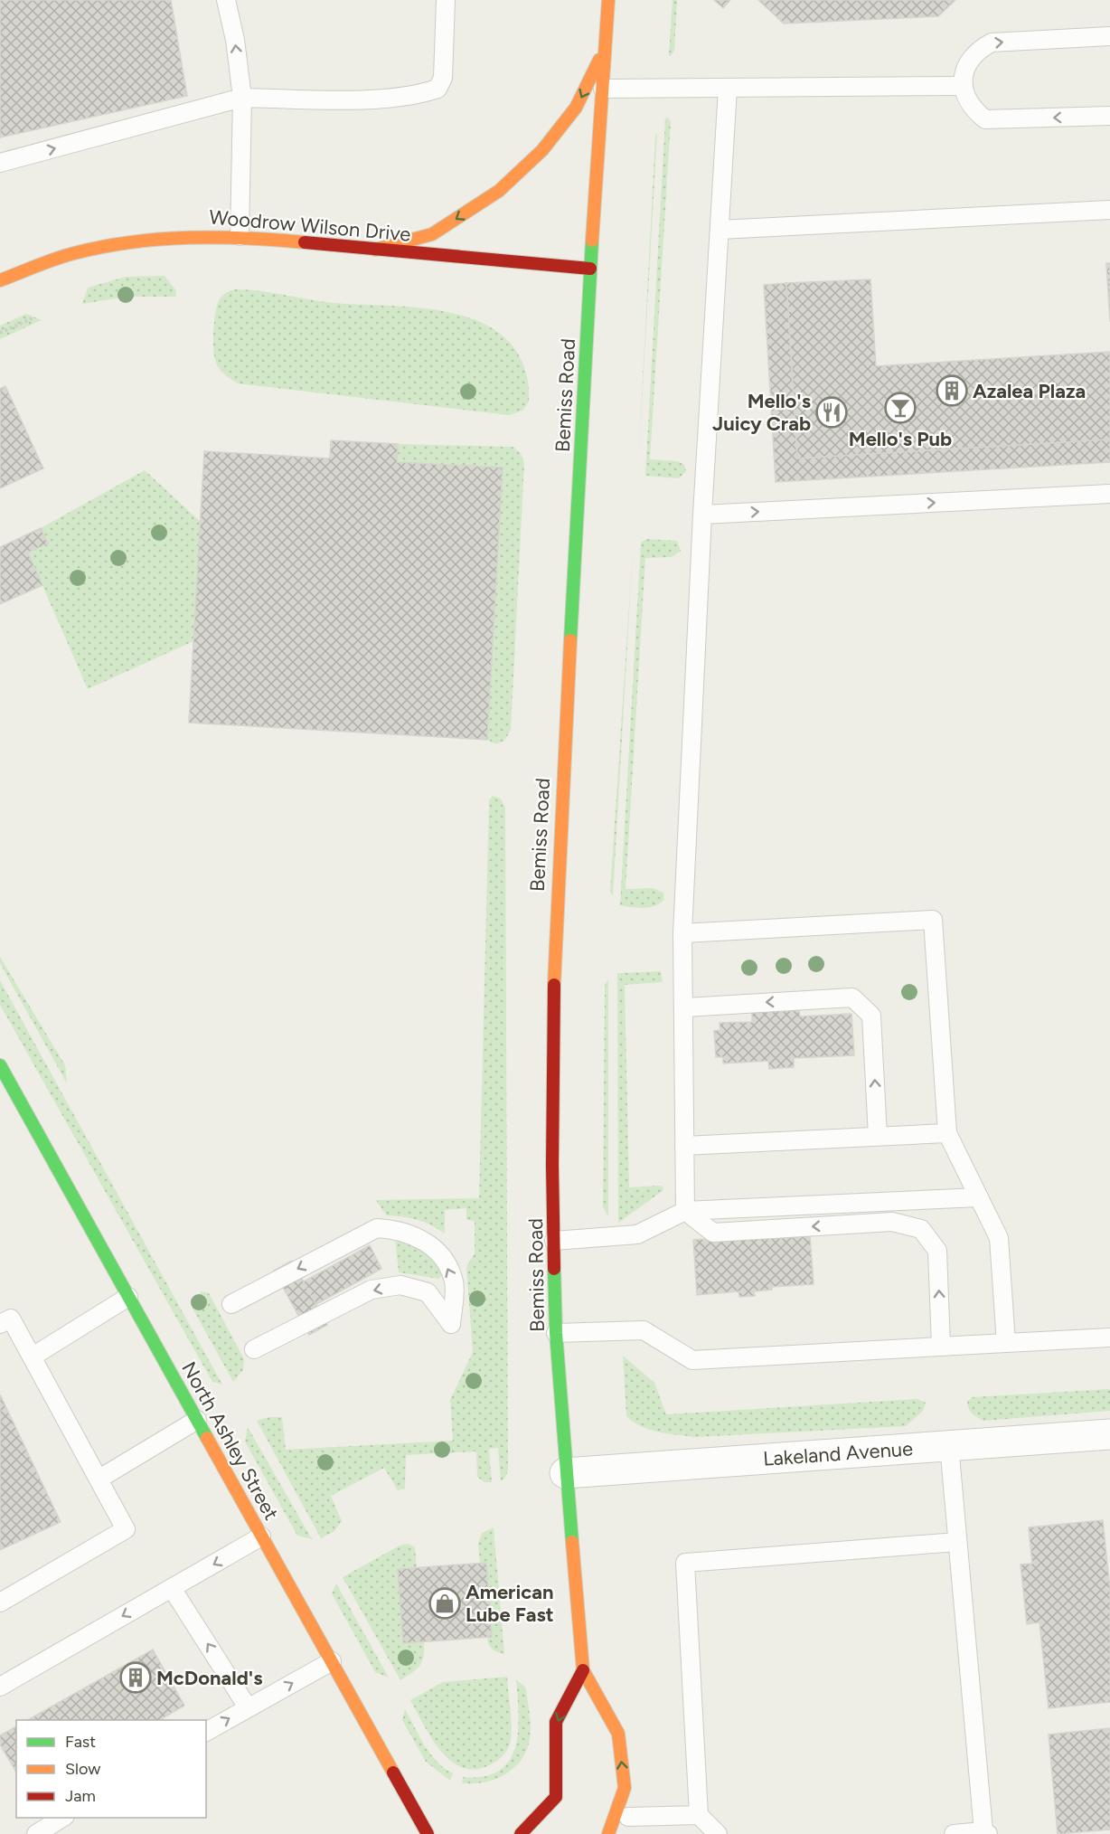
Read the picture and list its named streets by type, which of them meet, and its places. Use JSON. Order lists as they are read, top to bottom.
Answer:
{
  "streets": {
    "main road": ["Woodrow Wilson Drive", "Bemiss Road", "North Ashley Street"],
    "street": ["Lakeland Avenue"]
  },
  "crossings": [
    ["Woodrow Wilson Drive", "Bemiss Road"],
    ["Bemiss Road", "Lakeland Avenue"]
  ],
  "places": {
    "building": ["Azalea Plaza", "McDonald's"],
    "bar": ["Mello's Pub"],
    "restaurant": ["Mello's Juicy Crab"],
    "shop": ["American Lube Fast"]
  },
  "legend": ["Fast", "Slow", "Jam"]
}
